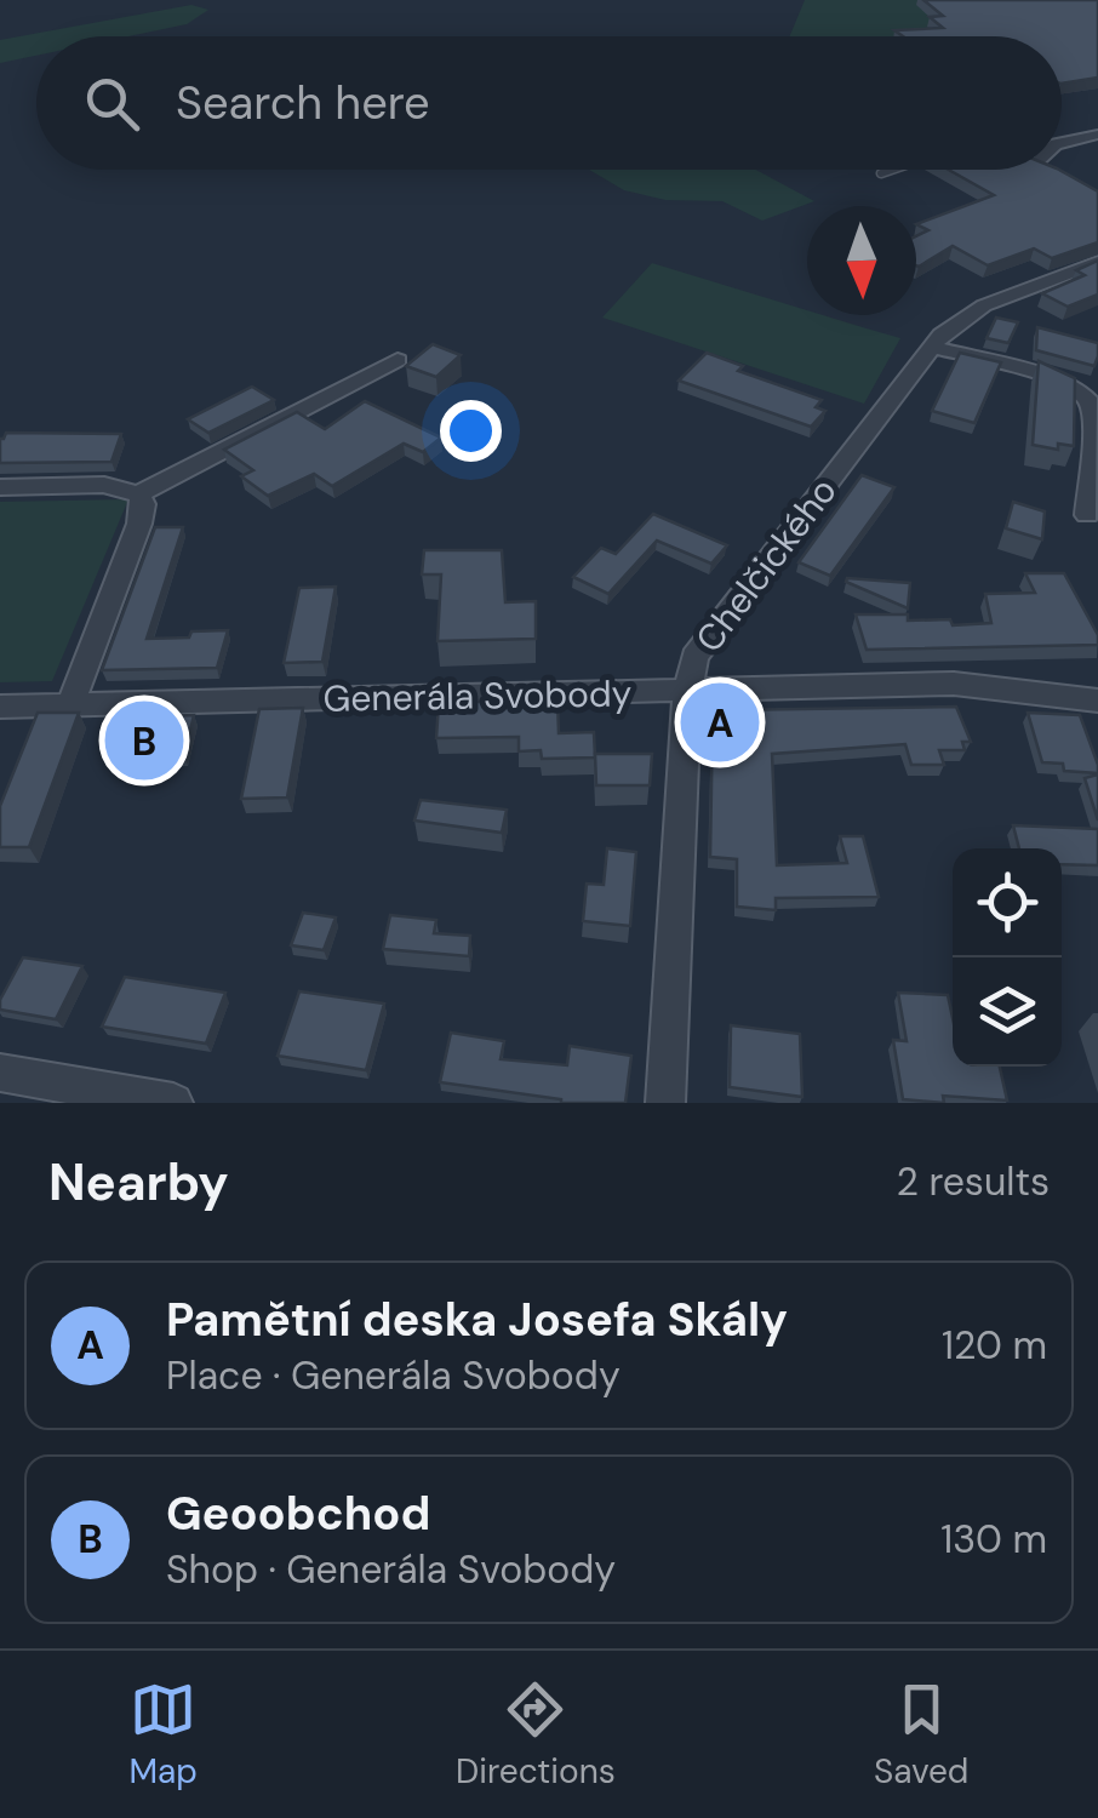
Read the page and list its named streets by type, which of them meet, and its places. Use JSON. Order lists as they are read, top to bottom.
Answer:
{
  "streets": {
    "street": ["Chelčického", "Generála Svobody"]
  },
  "crossings": [
    ["Chelčického", "Generála Svobody"]
  ],
  "north": "bottom",
  "page": {
    "search": "Search here",
    "pins": ["A", "B"],
    "heading": ["Nearby", "2 results"],
    "list": [
      {
        "mark": "A",
        "name": "Pamětní deska Josefa Skály",
        "note": "Place · Generála Svobody",
        "value": "120 m"
      },
      {
        "mark": "B",
        "name": "Geoobchod",
        "note": "Shop · Generála Svobody",
        "value": "130 m"
      }
    ],
    "nav": ["Map", "Directions", "Saved"]
  }
}
